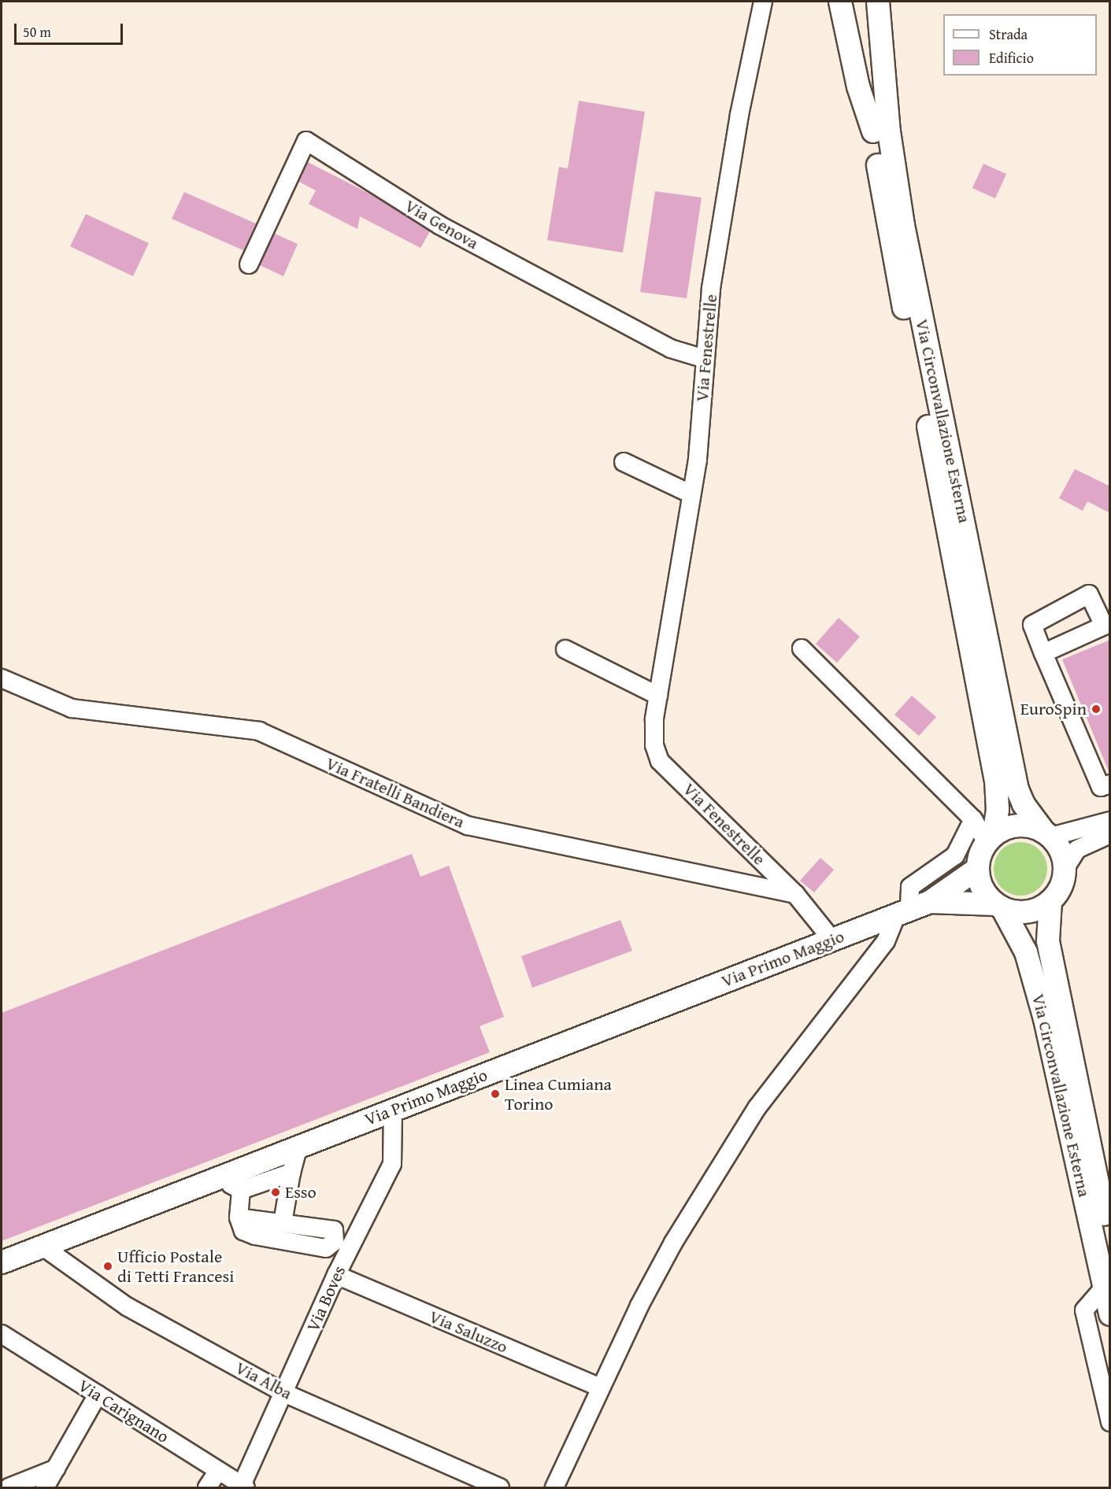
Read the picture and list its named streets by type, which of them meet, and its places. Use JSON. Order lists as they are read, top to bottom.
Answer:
{
  "streets": {
    "main road": ["Via Circonvallazione Esterna", "Via Primo Maggio"],
    "street": [
      "Via Genova",
      "Via Fenestrelle",
      "Via Fratelli Bandiera",
      "Via Boves",
      "Via Saluzzo",
      "Via Alba",
      "Via Carignano"
    ]
  },
  "crossings": [
    ["Via Genova", "Via Fenestrelle"],
    ["Via Fenestrelle", "Via Fratelli Bandiera"],
    ["Via Fenestrelle", "Via Primo Maggio"],
    ["Via Circonvallazione Esterna", "Via Primo Maggio"],
    ["Via Primo Maggio", "Via Boves"],
    ["Via Primo Maggio", "Via Alba"],
    ["Via Boves", "Via Saluzzo"],
    ["Via Boves", "Via Alba"],
    ["Via Boves", "Via Carignano"]
  ],
  "places": [
    "EuroSpin",
    "Linea Cumiana Torino",
    "Esso",
    "Ufficio Postale di Tetti Francesi"
  ],
  "legend": ["Strada", "Edificio"],
  "scale_bar": "50 m"
}
